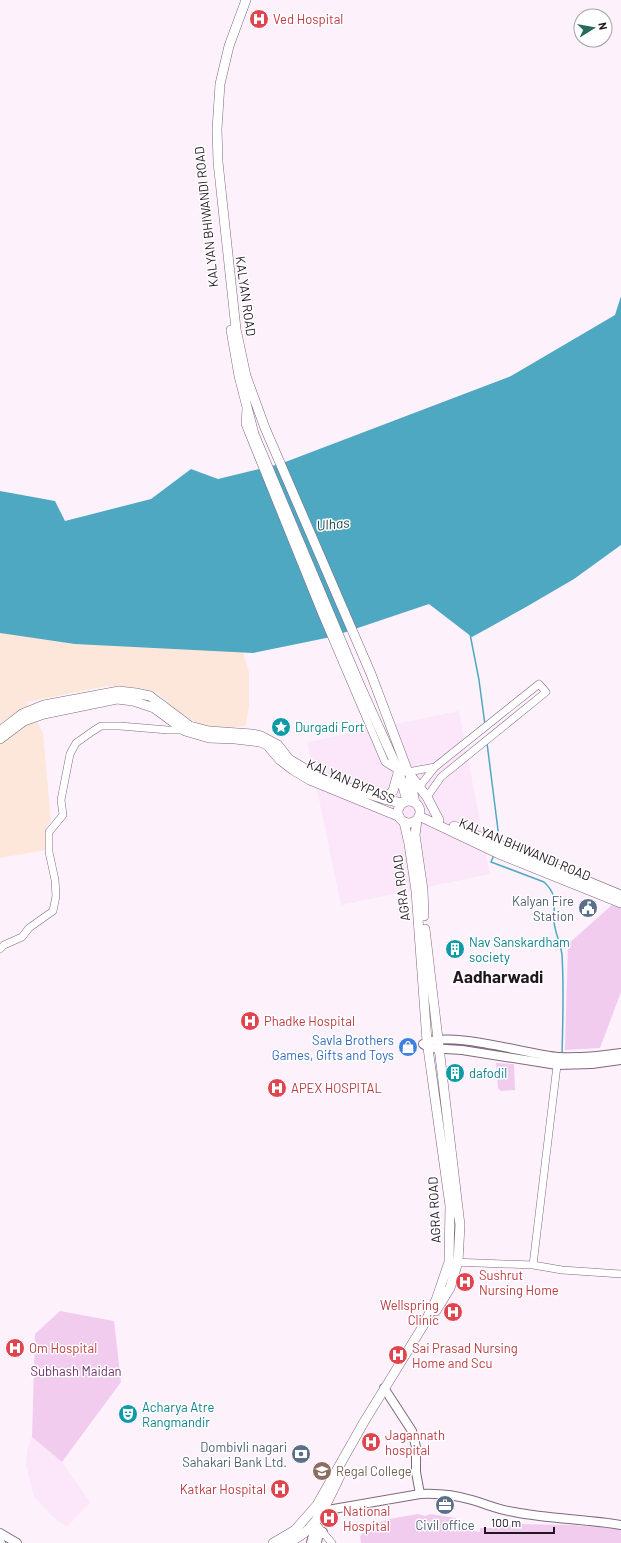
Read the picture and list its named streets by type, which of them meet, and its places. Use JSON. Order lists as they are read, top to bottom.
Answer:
{
  "streets": {
    "main road": [
      "KALYAN BHIWANDI ROAD",
      "KALYAN ROAD",
      "KALYAN BYPASS",
      "AGRA ROAD"
    ]
  },
  "crossings": [
    ["KALYAN BHIWANDI ROAD", "KALYAN ROAD"],
    ["KALYAN BHIWANDI ROAD", "KALYAN BYPASS"],
    ["KALYAN BHIWANDI ROAD", "AGRA ROAD"],
    ["KALYAN BYPASS", "AGRA ROAD"]
  ],
  "districts": ["Aadharwadi"],
  "water": ["Ulhas"],
  "parks": ["Subhash Maidan"],
  "places": {
    "hospital": [
      "Ved Hospital",
      "Phadke Hospital",
      "APEX HOSPITAL",
      "Sushrut Nursing Home",
      "Wellspring Clinic",
      "Om Hospital",
      "Sai Prasad Nursing Home and Scu",
      "Jagannath hospital",
      "Katkar Hospital",
      "National Hospital"
    ],
    "place": ["Durgadi Fort"],
    "public building": ["Kalyan Fire Station"],
    "building": ["Nav Sanskardham society", "dafodil"],
    "shop": ["Savla Brothers Games, Gifts and Toys"],
    "theatre": ["Acharya Atre Rangmandir"],
    "bank": ["Dombivli nagari Sahakari Bank Ltd."],
    "school or university": ["Regal College"],
    "office": ["Civil office"]
  },
  "scale_bar": "100 m",
  "north": "right"
}
